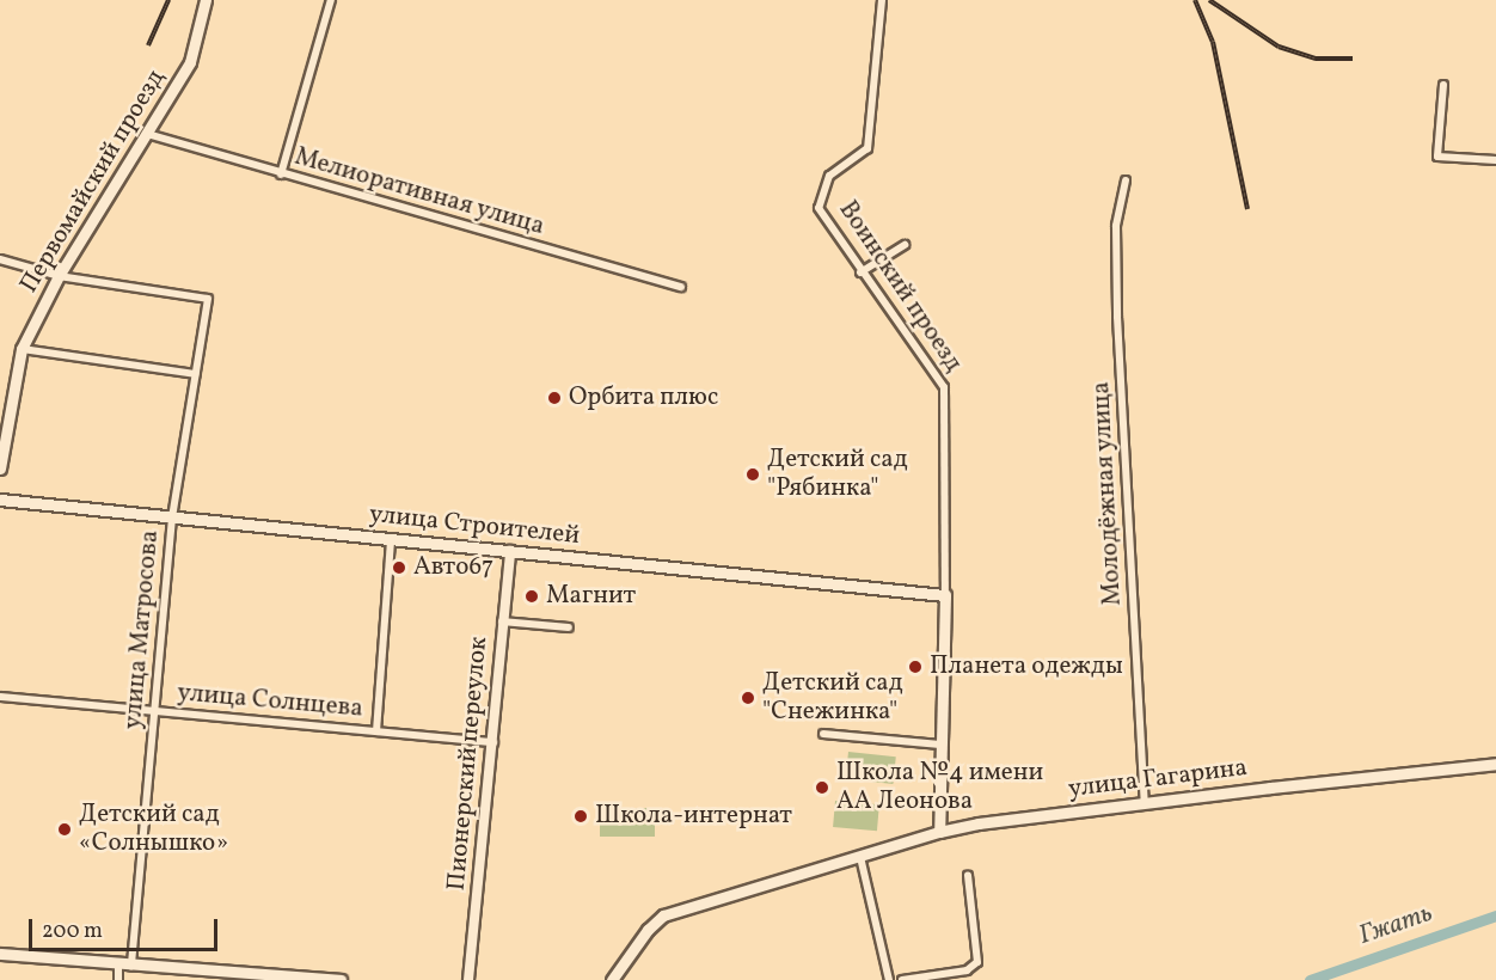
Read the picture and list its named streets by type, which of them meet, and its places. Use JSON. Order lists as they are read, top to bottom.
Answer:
{
  "streets": {
    "main road": [
      "Первомайский проезд",
      "Воинский проезд",
      "улица Строителей",
      "улица Гагарина"
    ],
    "street": [
      "Мелиоративная улица",
      "Молодёжная улица",
      "улица Матросова",
      "улица Солнцева",
      "Пионерский переулок"
    ]
  },
  "crossings": [
    ["Первомайский проезд", "Мелиоративная улица"],
    ["Первомайский проезд", "улица Матросова"],
    ["Воинский проезд", "улица Строителей"],
    ["Воинский проезд", "улица Гагарина"],
    ["Молодёжная улица", "улица Гагарина"],
    ["улица Строителей", "улица Матросова"],
    ["улица Строителей", "Пионерский переулок"],
    ["улица Матросова", "улица Солнцева"],
    ["улица Солнцева", "Пионерский переулок"]
  ],
  "water": ["Гжать"],
  "places": [
    "Орбита плюс",
    "Детский сад \"Рябинка\"",
    "Авто67",
    "Магнит",
    "Планета одежды",
    "Детский сад \"Снежинка\"",
    "Школа №4 имени АА Леонова",
    "Школа-интернат",
    "Детский сад «Солнышко»"
  ],
  "scale_bar": "200 m"
}
